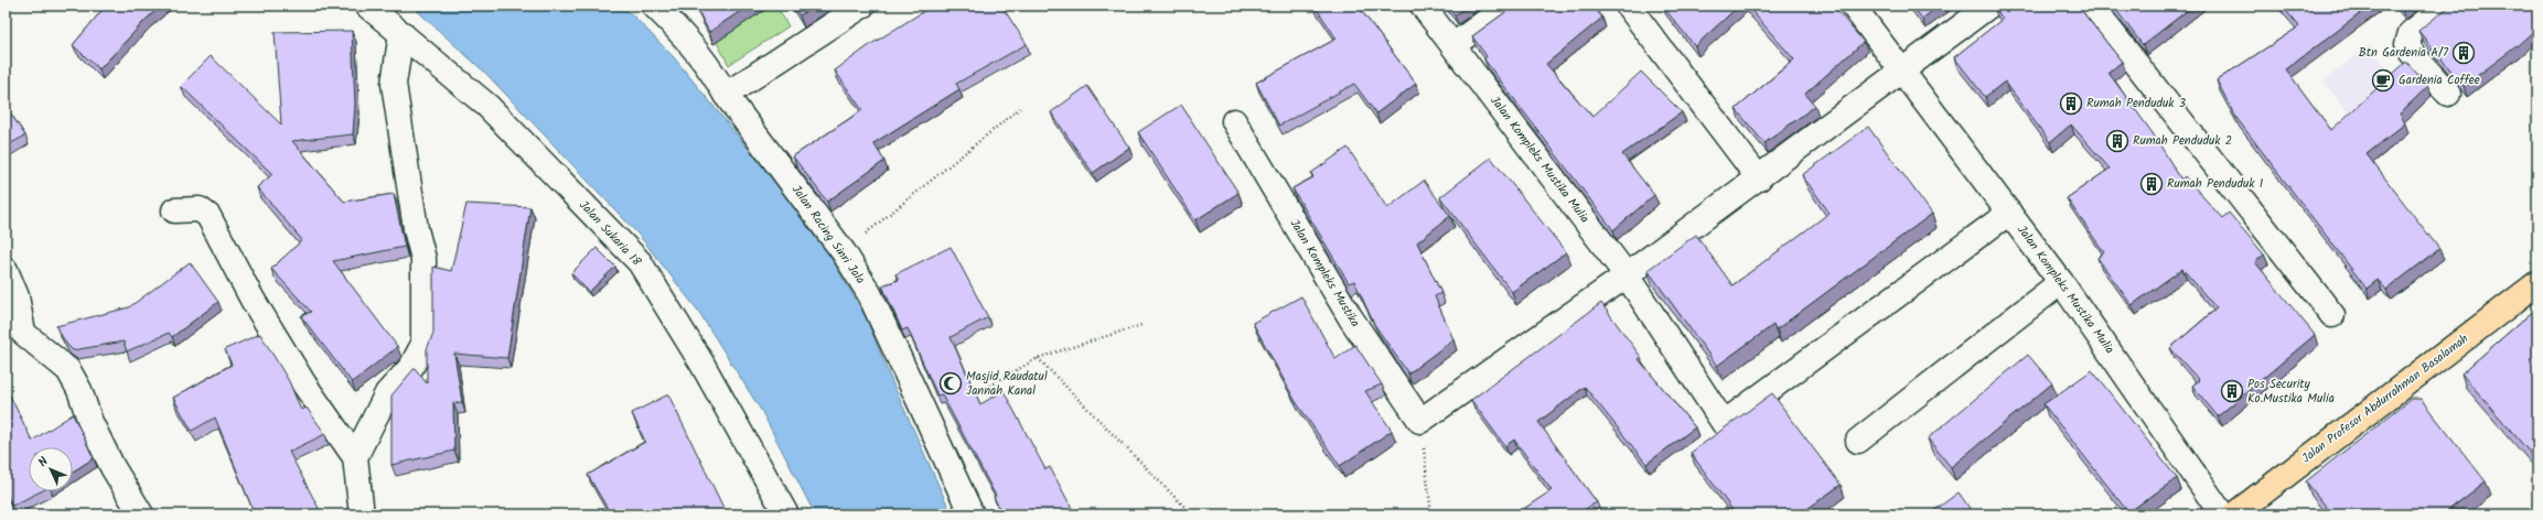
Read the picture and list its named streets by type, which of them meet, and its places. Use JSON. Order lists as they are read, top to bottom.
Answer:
{
  "streets": {
    "main road": ["Jalan Profesor Abdurrahman Basalamah"],
    "street": [
      "Jalan Kompleks Mustika Mulia",
      "Jalan Sukaria 18",
      "Jalan Racing Sinri Jala",
      "Jalan Kompleks Mustika"
    ]
  },
  "places": {
    "building": [
      "Btn Gardenia A/7",
      "Rumah Penduduk 3",
      "Rumah Penduduk 2",
      "Rumah Penduduk 1",
      "Pos Security Ko.Mustika Mulia"
    ],
    "cafe": ["Gardenia Coffee"],
    "mosque": ["Masjid Raudatul Jannah Kanal"]
  },
  "north": "top left"
}
